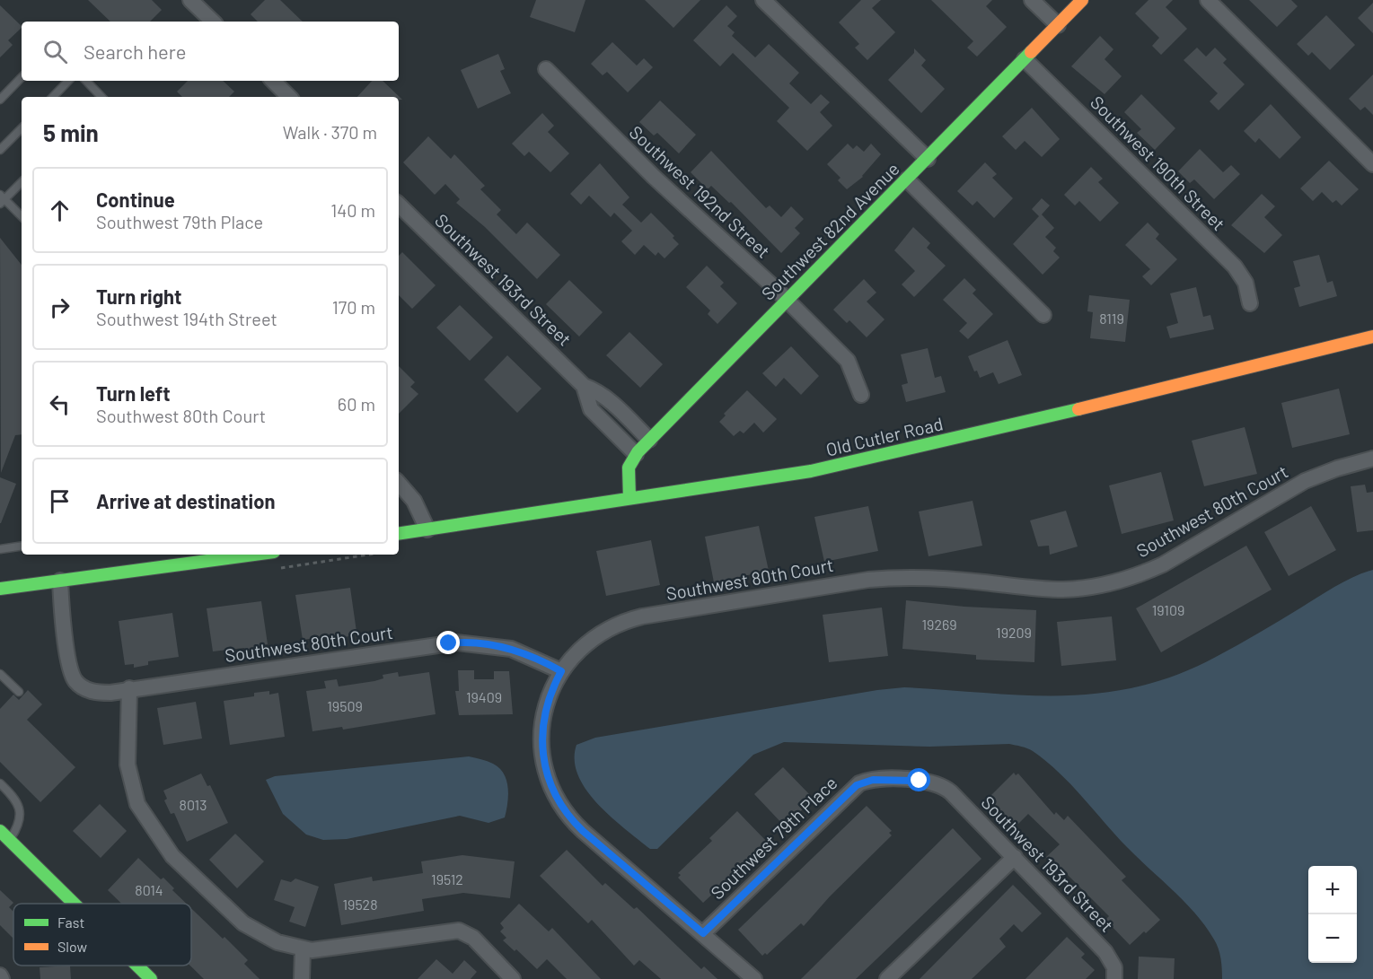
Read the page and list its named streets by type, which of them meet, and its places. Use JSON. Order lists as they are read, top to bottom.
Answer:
{
  "streets": {
    "main road": ["Southwest 82nd Avenue", "Old Cutler Road"],
    "street": [
      "Southwest 190th Street",
      "Southwest 192nd Street",
      "Southwest 193rd Street",
      "Southwest 80th Court",
      "Southwest 79th Place"
    ]
  },
  "crossings": [
    ["Southwest 190th Street", "Southwest 82nd Avenue"],
    ["Southwest 192nd Street", "Southwest 82nd Avenue"],
    ["Southwest 82nd Avenue", "Southwest 193rd Street"],
    ["Southwest 82nd Avenue", "Old Cutler Road"],
    ["Southwest 193rd Street", "Southwest 79th Place"]
  ],
  "house_numbers": [
    "8119",
    "19109",
    "19269",
    "19209",
    "19409",
    "19509",
    "8013",
    "19512",
    "8014",
    "19528"
  ],
  "legend": ["Fast", "Slow"],
  "page": {
    "search": "Search here",
    "heading": ["5 min", "Walk · 370 m"],
    "list": [
      ["Continue", "Southwest 79th Place", "140 m"],
      ["Turn right", "Southwest 194th Street", "170 m"],
      ["Turn left", "Southwest 80th Court", "60 m"],
      "Arrive at destination"
    ],
    "map_buttons": ["+", "−"]
  }
}
